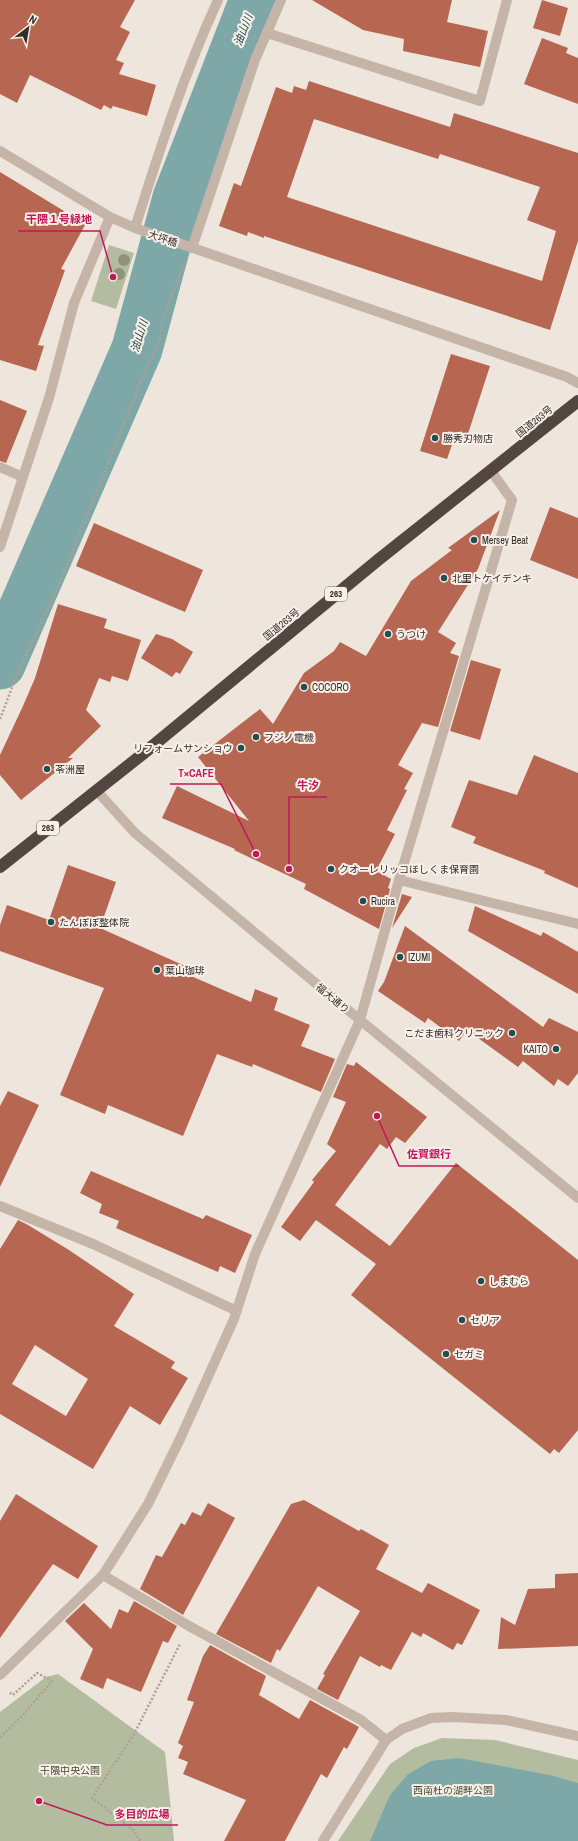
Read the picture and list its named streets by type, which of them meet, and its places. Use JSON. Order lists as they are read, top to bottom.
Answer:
{
  "streets": {
    "highway": ["国道263号", "263"],
    "street": ["大坪橋", "福大通り"]
  },
  "crossings": [
    ["国道263号", "福大通り"]
  ],
  "water": ["油山川"],
  "parks": ["干隈中央公園", "西南杜の湖畔公園"],
  "places": [
    "干隈１号緑地",
    "勝秀刃物店",
    "Mersey Beat",
    "北里トケイデンキ",
    "うつけ",
    "COCORO",
    "フジノ電機",
    "リフォームサンショウ",
    "苓洲屋",
    "T×CAFE",
    "牛汐",
    "クオーレリッコほしくま保育園",
    "Rucira",
    "たんぽぽ整体院",
    "IZUMI",
    "葉山珈琲",
    "こだま歯科クリニック",
    "KAITO",
    "佐賀銀行",
    "しまむら",
    "セリア",
    "セガミ",
    "多目的広場"
  ],
  "north": "top right"
}
